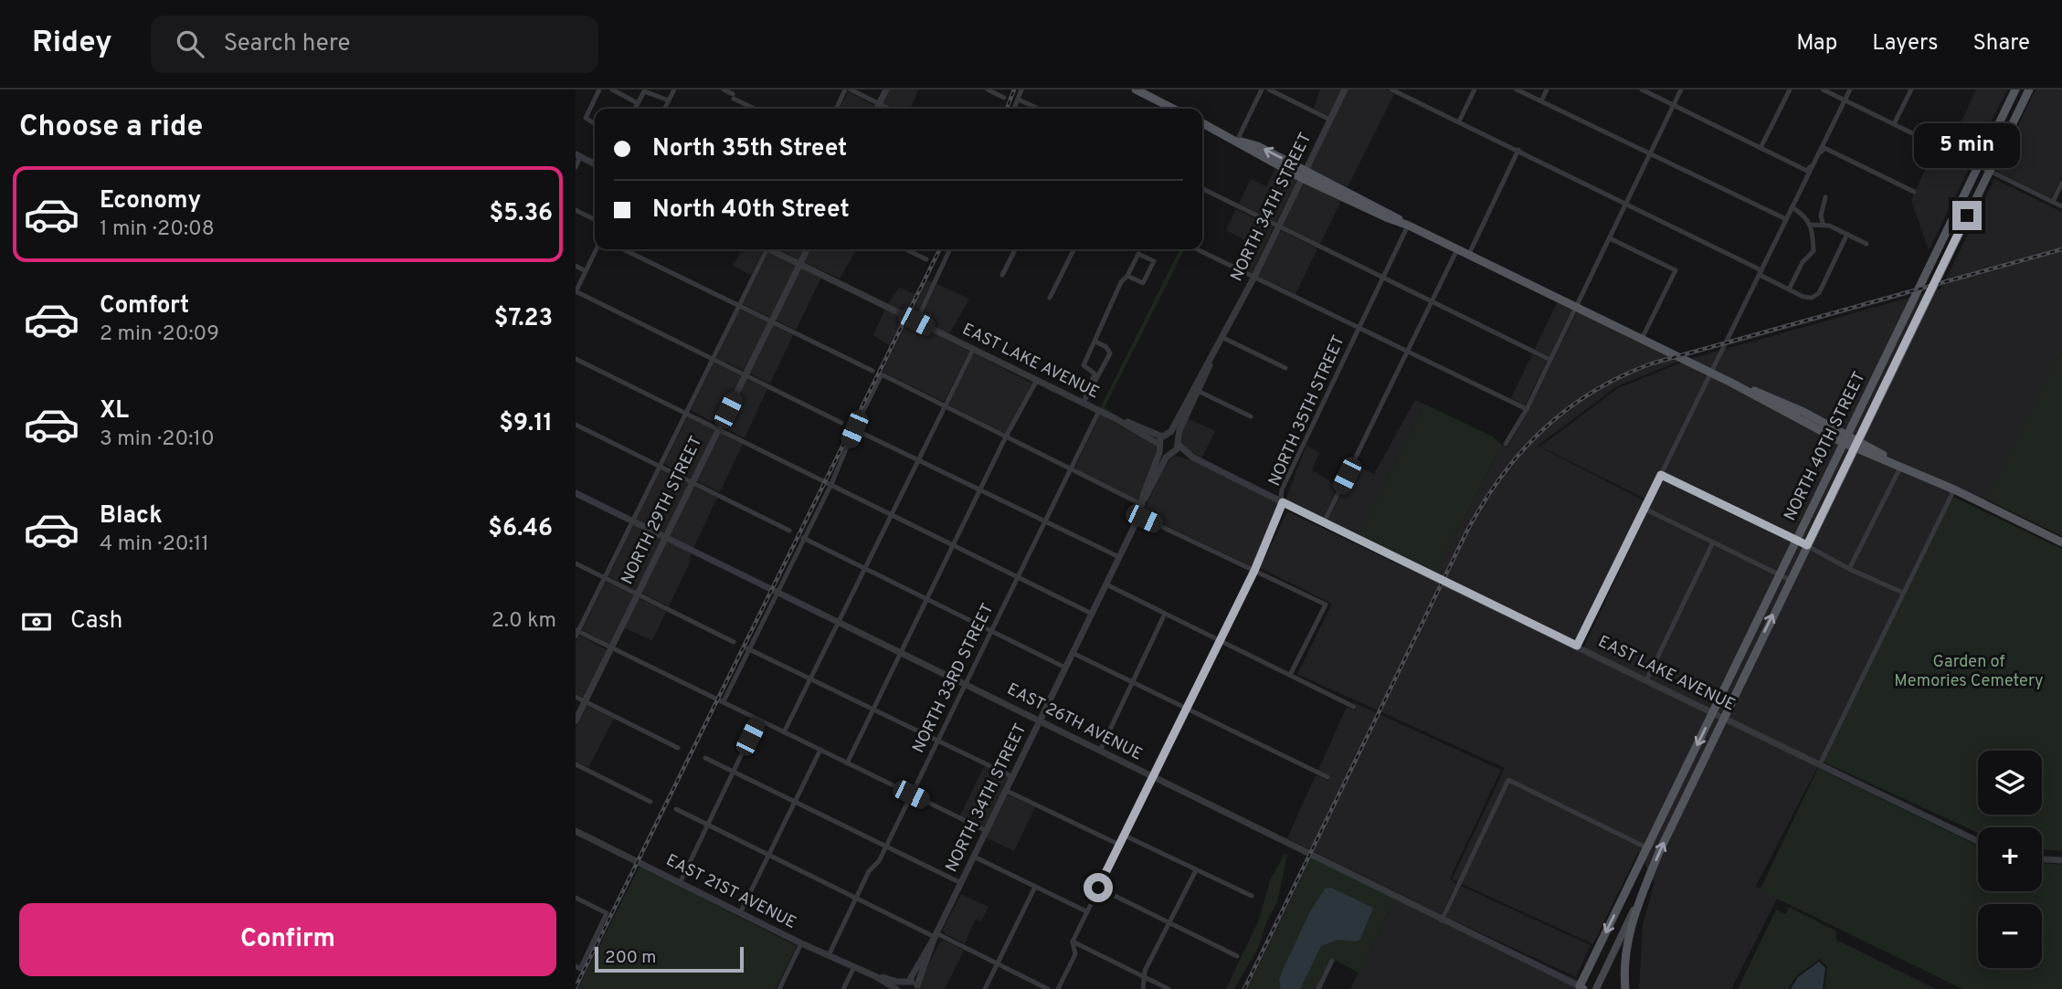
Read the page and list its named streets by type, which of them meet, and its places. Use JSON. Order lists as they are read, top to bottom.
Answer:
{
  "streets": {
    "main road": ["NORTH 40TH STREET", "EAST 26TH AVENUE"],
    "street": [
      "NORTH 34TH STREET",
      "EAST LAKE AVENUE",
      "NORTH 35TH STREET",
      "NORTH 29TH STREET",
      "NORTH 33RD STREET",
      "EAST 21ST AVENUE"
    ]
  },
  "crossings": [
    ["NORTH 34TH STREET", "EAST LAKE AVENUE"],
    ["NORTH 34TH STREET", "EAST 26TH AVENUE"],
    ["NORTH 34TH STREET", "EAST 21ST AVENUE"],
    ["EAST LAKE AVENUE", "NORTH 35TH STREET"],
    ["EAST LAKE AVENUE", "NORTH 40TH STREET"],
    ["EAST LAKE AVENUE", "NORTH 29TH STREET"],
    ["EAST LAKE AVENUE", "NORTH 33RD STREET"],
    ["NORTH 35TH STREET", "EAST 26TH AVENUE"],
    ["NORTH 40TH STREET", "EAST 26TH AVENUE"],
    ["NORTH 29TH STREET", "EAST 26TH AVENUE"],
    ["NORTH 33RD STREET", "EAST 26TH AVENUE"],
    ["NORTH 33RD STREET", "EAST 21ST AVENUE"]
  ],
  "parks": ["Garden of Memories Cemetery"],
  "scale_bar": "200 m",
  "page": {
    "header": "Ridey",
    "search": "Search here",
    "nav": ["Map", "Layers", "Share"],
    "heading": "Choose a ride",
    "banner": ["North 35th Street", "North 40th Street"],
    "bubble": "5 min",
    "list": [
      {
        "name": "Economy",
        "note": "1 min · 20:08",
        "value": "$5.36"
      },
      {
        "name": "Comfort",
        "note": "2 min · 20:09",
        "value": "$7.23"
      },
      {
        "name": "XL",
        "note": "3 min · 20:10",
        "value": "$9.11"
      },
      {
        "name": "Black",
        "note": "4 min · 20:11",
        "value": "$6.46"
      }
    ],
    "pay": ["Cash", "2.0 km"],
    "map_buttons": ["+", "−"],
    "buttons": "Confirm",
    "scale": "200 m"
  }
}
